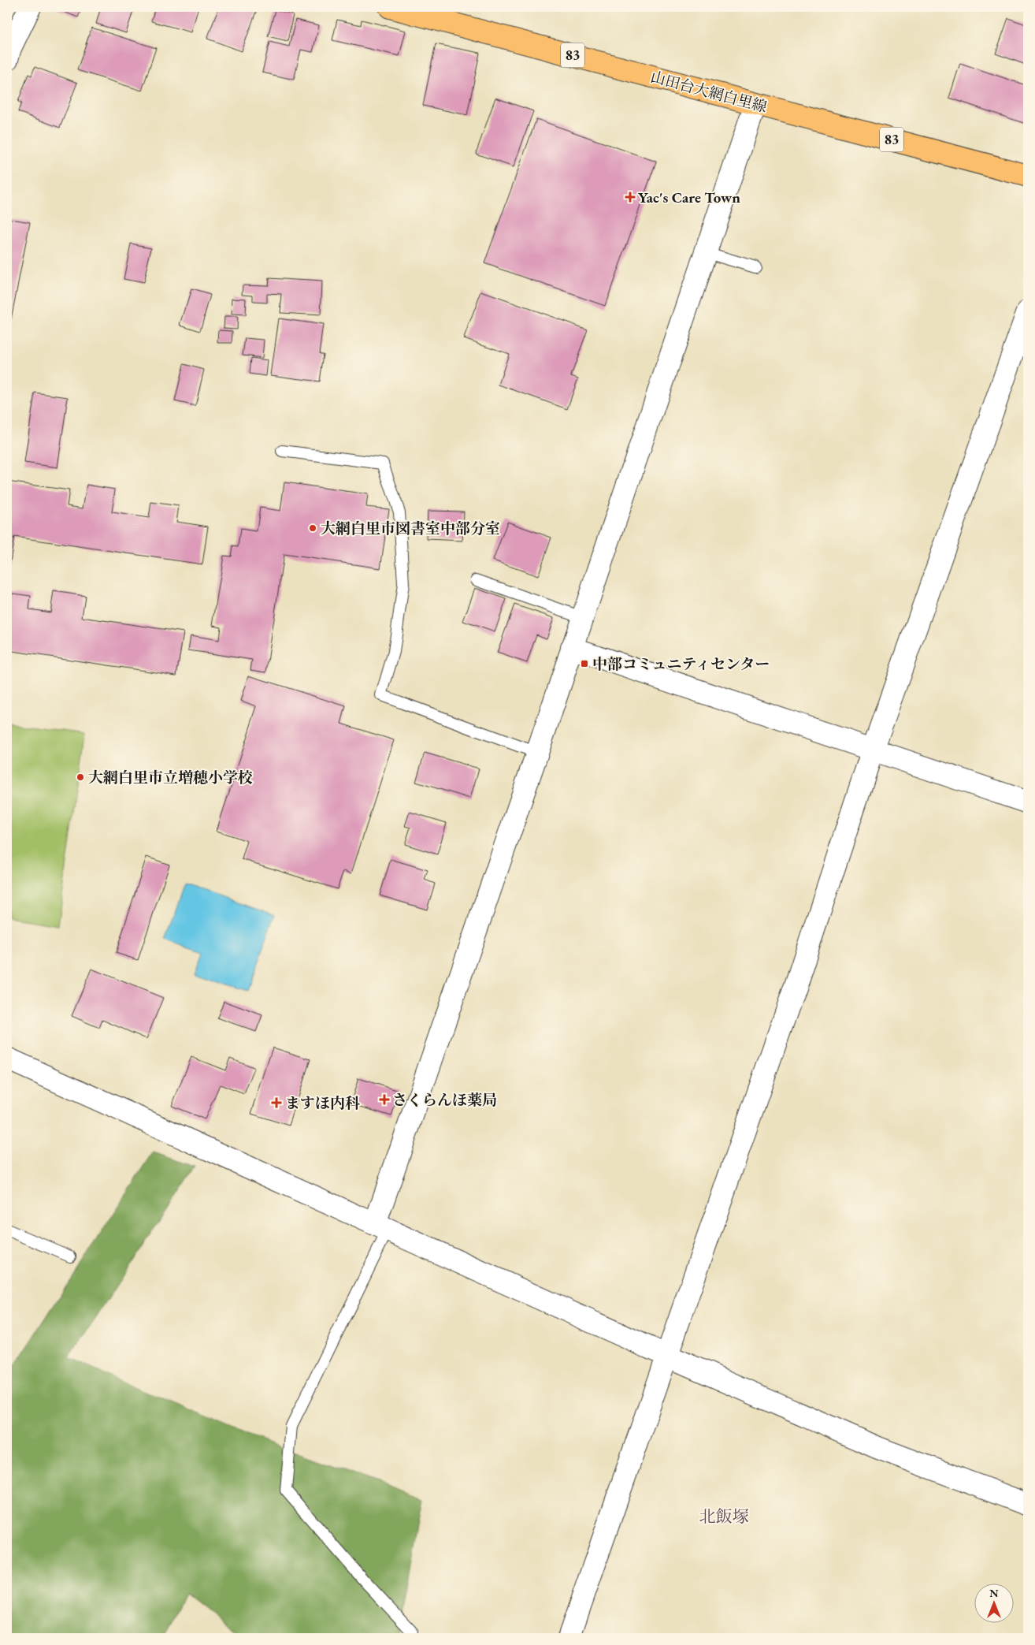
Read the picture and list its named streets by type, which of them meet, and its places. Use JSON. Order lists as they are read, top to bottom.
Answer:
{
  "streets": {
    "main road": ["83", "山田台大網白里線"]
  },
  "districts": ["北飯塚"],
  "places": {
    "health": ["Yac's Care Town", "さくらんほ薬局", "ますほ内科"],
    "other": ["大網白里市図書室中部分室", "大網白里市立増穂小学校"],
    "transit": ["中部コミュニティセンター"]
  },
  "north": "top"
}
